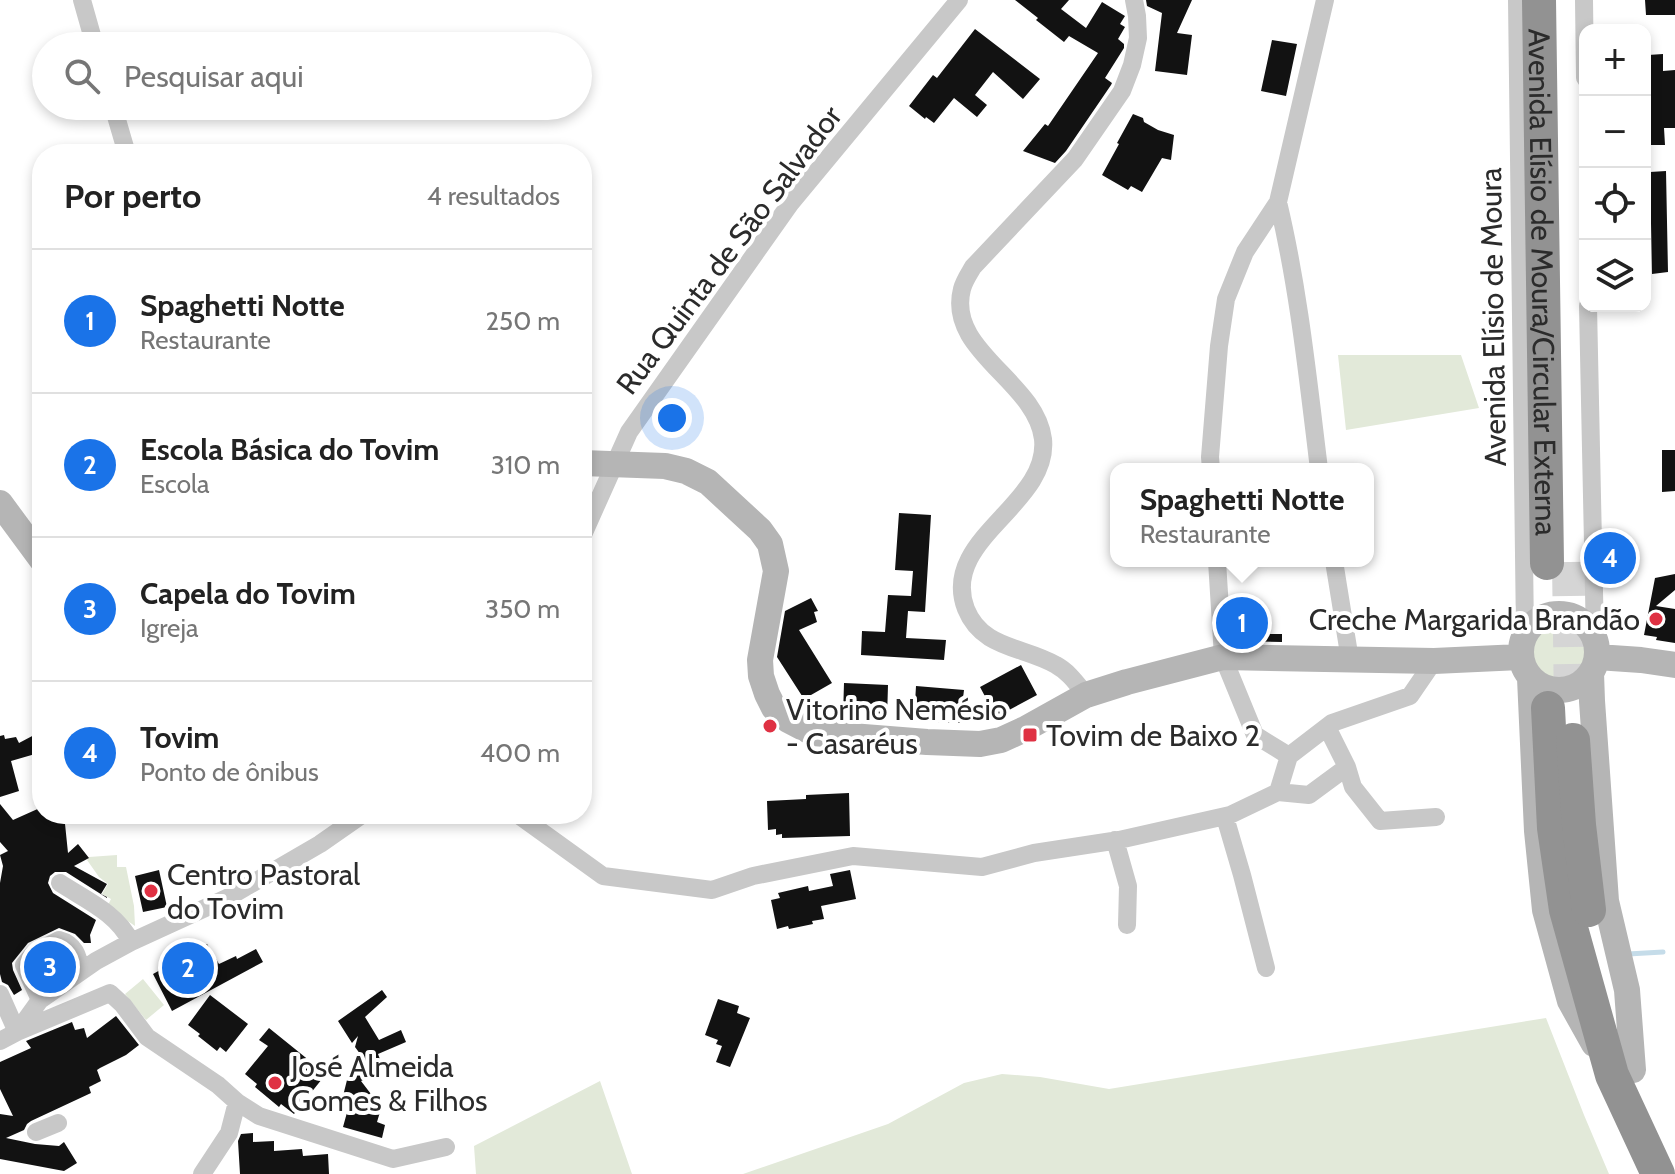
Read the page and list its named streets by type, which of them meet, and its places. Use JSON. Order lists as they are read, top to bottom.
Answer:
{
  "streets": {
    "highway": ["Avenida Elísio de Moura/Circular Externa"],
    "street": ["Rua Quinta de São Salvador", "Avenida Elísio de Moura"]
  },
  "places": {
    "other": [
      "Creche Margarida Brandão",
      "Vitorino Nemésio - Casaréus",
      "Centro Pastoral do Tovim",
      "José Almeida Gomes & Filhos"
    ],
    "transit": ["Tovim de Baixo 2"]
  },
  "page": {
    "map_buttons": ["+", "−"],
    "search": "Pesquisar aqui",
    "heading": ["Por perto", "4 resultados"],
    "list": [
      {
        "mark": "1",
        "name": "Spaghetti Notte",
        "note": "Restaurante",
        "value": "250 m"
      },
      {
        "mark": "2",
        "name": "Escola Básica do Tovim",
        "note": "Escola",
        "value": "310 m"
      },
      {
        "mark": "3",
        "name": "Capela do Tovim",
        "note": "Igreja",
        "value": "350 m"
      },
      {
        "mark": "4",
        "name": "Tovim",
        "note": "Ponto de ônibus",
        "value": "400 m"
      }
    ],
    "popup": ["Spaghetti Notte", "Restaurante"],
    "pins": [
      "4",
      "1",
      "3",
      "2"
    ]
  }
}
